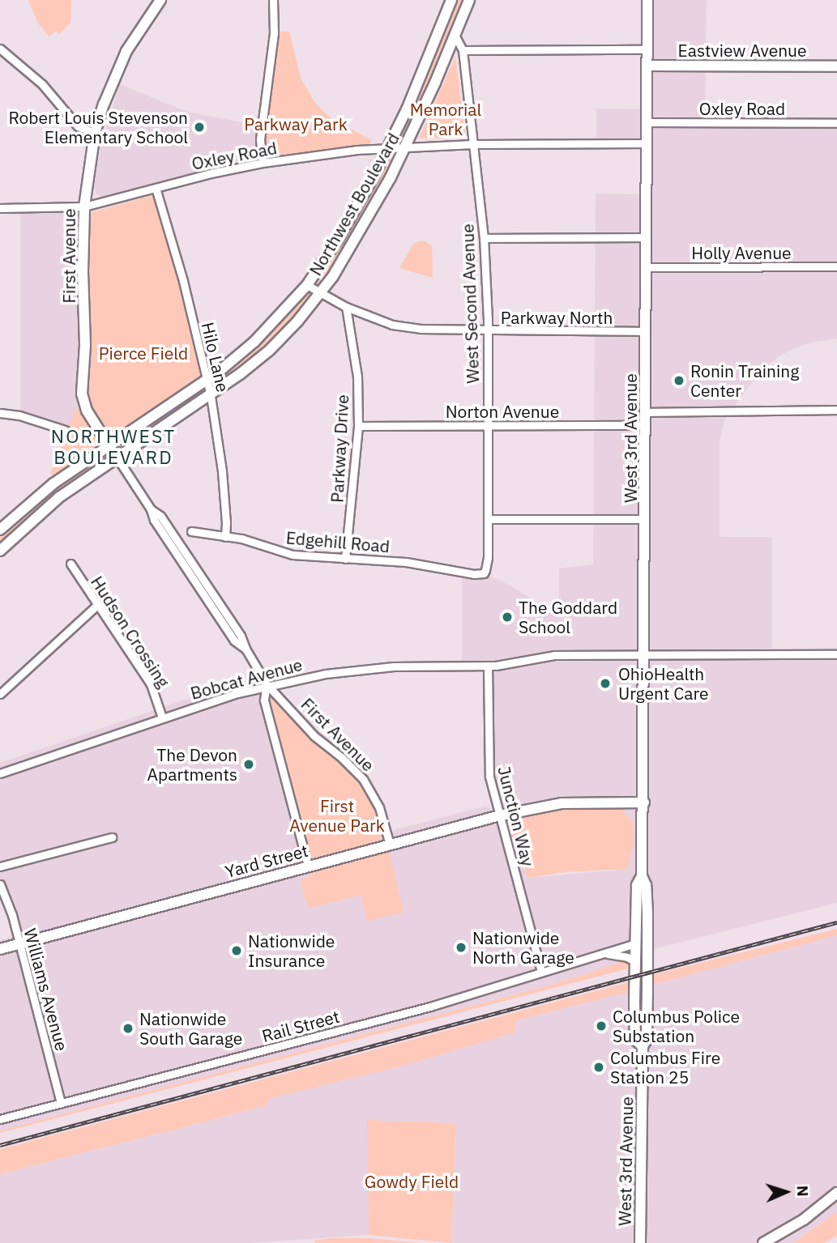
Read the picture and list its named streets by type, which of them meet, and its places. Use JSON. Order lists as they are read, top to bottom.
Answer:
{
  "streets": {
    "street": [
      "Eastview Avenue",
      "Oxley Road",
      "Northwest Boulevard",
      "Holly Avenue",
      "First Avenue",
      "West Second Avenue",
      "Parkway North",
      "Hilo Lane",
      "Norton Avenue",
      "West 3rd Avenue",
      "Parkway Drive",
      "Edgehill Road",
      "Hudson Crossing",
      "Bobcat Avenue",
      "Junction Way",
      "Yard Street",
      "Williams Avenue",
      "Rail Street"
    ]
  },
  "crossings": [
    ["Eastview Avenue", "West 3rd Avenue"],
    ["Oxley Road", "Northwest Boulevard"],
    ["Oxley Road", "First Avenue"],
    ["Oxley Road", "West Second Avenue"],
    ["Oxley Road", "Hilo Lane"],
    ["Oxley Road", "West 3rd Avenue"],
    ["Northwest Boulevard", "First Avenue"],
    ["Northwest Boulevard", "West Second Avenue"],
    ["Northwest Boulevard", "Parkway North"],
    ["Northwest Boulevard", "Hilo Lane"],
    ["Holly Avenue", "West 3rd Avenue"],
    ["First Avenue", "Bobcat Avenue"],
    ["First Avenue", "Yard Street"],
    ["West Second Avenue", "Parkway North"],
    ["West Second Avenue", "Norton Avenue"],
    ["West Second Avenue", "Edgehill Road"],
    ["Parkway North", "West 3rd Avenue"],
    ["Parkway North", "Parkway Drive"],
    ["Hilo Lane", "Edgehill Road"],
    ["Norton Avenue", "West 3rd Avenue"],
    ["Norton Avenue", "Parkway Drive"],
    ["West 3rd Avenue", "Bobcat Avenue"],
    ["West 3rd Avenue", "Yard Street"],
    ["West 3rd Avenue", "Rail Street"],
    ["Parkway Drive", "Edgehill Road"],
    ["Hudson Crossing", "Bobcat Avenue"],
    ["Bobcat Avenue", "Junction Way"],
    ["Junction Way", "Yard Street"],
    ["Junction Way", "Rail Street"],
    ["Yard Street", "Williams Avenue"],
    ["Williams Avenue", "Rail Street"]
  ],
  "districts": ["NORTHWEST BOULEVARD"],
  "parks": [
    "Memorial Park",
    "Parkway Park",
    "Pierce Field",
    "First Avenue Park",
    "Gowdy Field"
  ],
  "places": [
    "Robert Louis Stevenson Elementary School",
    "Ronin Training Center",
    "The Goddard School",
    "OhioHealth Urgent Care",
    "The Devon Apartments",
    "Nationwide North Garage",
    "Nationwide Insurance",
    "Columbus Police Substation",
    "Nationwide South Garage",
    "Columbus Fire Station 25"
  ],
  "north": "right"
}
